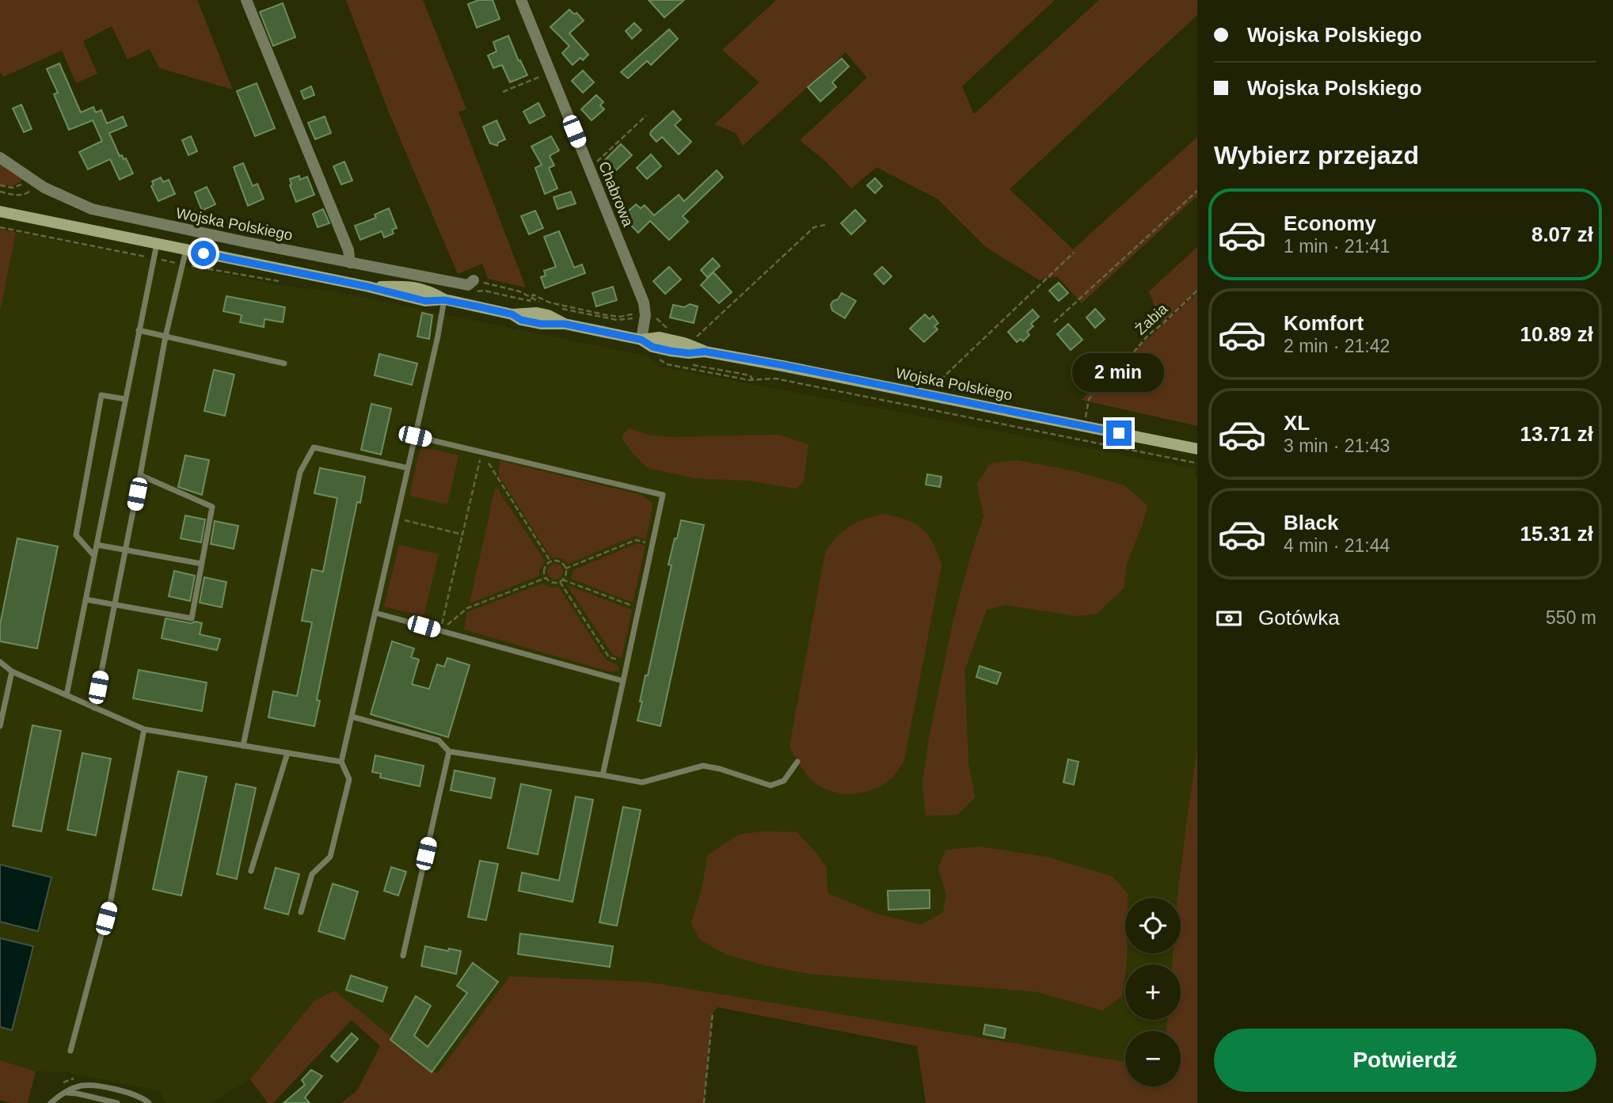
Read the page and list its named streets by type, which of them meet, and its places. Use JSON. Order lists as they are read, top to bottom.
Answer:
{
  "streets": {
    "main road": ["Wojska Polskiego"],
    "street": ["Chabrowa"],
    "path": ["Żabia"]
  },
  "crossings": [
    ["Chabrowa", "Wojska Polskiego"]
  ],
  "page": {
    "banner": ["Wojska Polskiego", "Wojska Polskiego"],
    "heading": "Wybierz przejazd",
    "list": [
      {
        "name": "Economy",
        "note": "1 min · 21:41",
        "value": "8.07 zł"
      },
      {
        "name": "Komfort",
        "note": "2 min · 21:42",
        "value": "10.89 zł"
      },
      {
        "name": "XL",
        "note": "3 min · 21:43",
        "value": "13.71 zł"
      },
      {
        "name": "Black",
        "note": "4 min · 21:44",
        "value": "15.31 zł"
      }
    ],
    "bubble": "2 min",
    "pay": ["Gotówka", "550 m"],
    "map_buttons": ["+", "−"],
    "buttons": "Potwierdź"
  }
}
